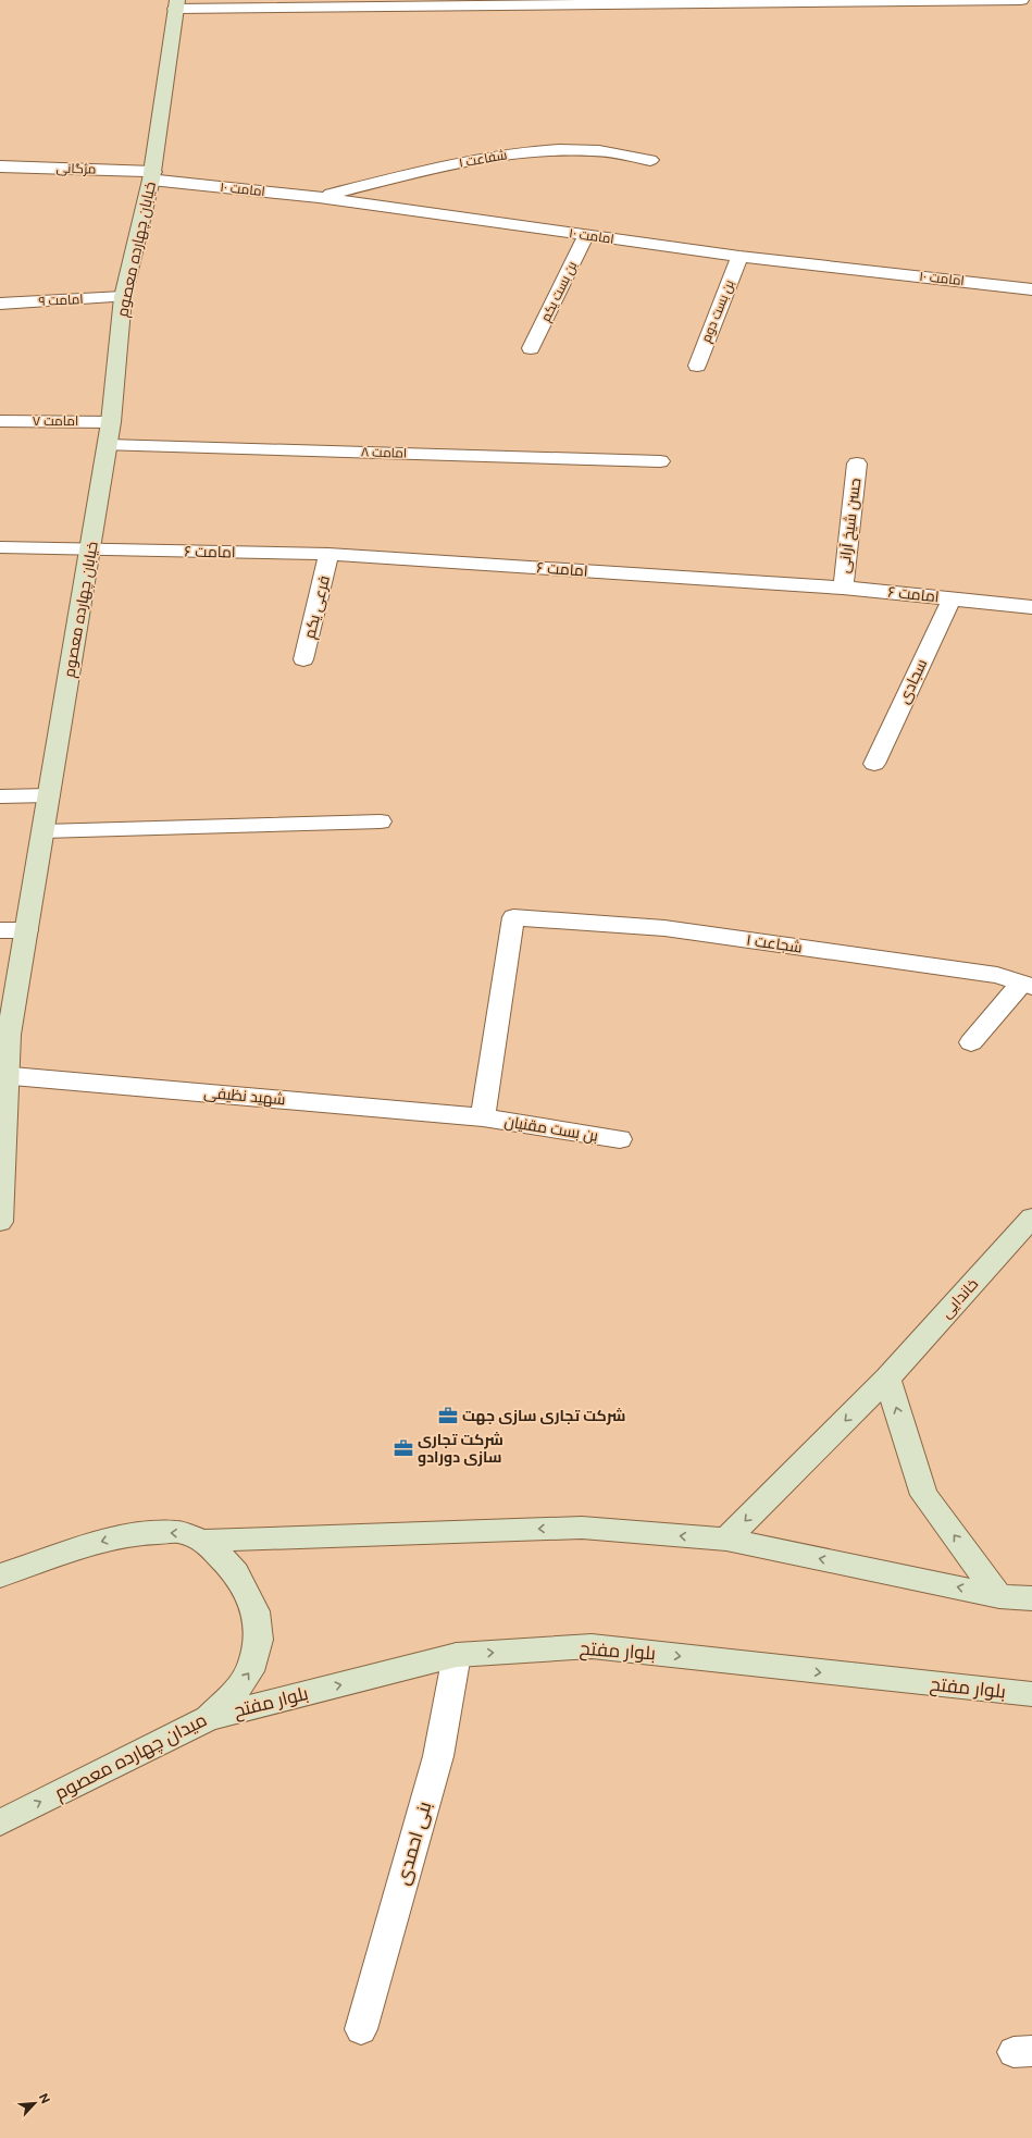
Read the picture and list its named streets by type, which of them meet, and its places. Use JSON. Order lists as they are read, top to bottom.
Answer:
{
  "streets": {
    "street": [
      "شفاعت ۱",
      "مژگانی",
      "امامت ۱۰",
      "خیابان چهارده معصوم",
      "بن بست یکم",
      "امامت ۹",
      "بن بست دوم",
      "امامت ۷",
      "امامت ۸",
      "حسن شیخ آرانی",
      "امامت ۶",
      "فرعی یکم",
      "سجادی",
      "شجاعت ۱",
      "شهید نظیفی",
      "بن بست مقنیان",
      "خاندایی",
      "بلوار مفتح",
      "میدان چهارده معصوم",
      "بنی احمدی"
    ]
  },
  "crossings": [
    ["شفاعت ۱", "امامت ۱۰"],
    ["مژگانی", "امامت ۱۰"],
    ["مژگانی", "خیابان چهارده معصوم"],
    ["امامت ۱۰", "خیابان چهارده معصوم"],
    ["امامت ۱۰", "بن بست یکم"],
    ["امامت ۱۰", "بن بست دوم"],
    ["خیابان چهارده معصوم", "امامت ۹"],
    ["خیابان چهارده معصوم", "امامت ۷"],
    ["خیابان چهارده معصوم", "امامت ۸"],
    ["خیابان چهارده معصوم", "امامت ۶"],
    ["خیابان چهارده معصوم", "شهید نظیفی"],
    ["حسن شیخ آرانی", "امامت ۶"],
    ["امامت ۶", "فرعی یکم"],
    ["امامت ۶", "سجادی"],
    ["شجاعت ۱", "شهید نظیفی"],
    ["شجاعت ۱", "بن بست مقنیان"],
    ["شهید نظیفی", "بن بست مقنیان"],
    ["بلوار مفتح", "میدان چهارده معصوم"],
    ["بلوار مفتح", "بنی احمدی"]
  ],
  "one_way": ["خاندایی"],
  "places": {
    "office": ["شرکت تجاری سازی جهت", "شرکت تجاری سازی دورادو"]
  },
  "north": "top right"
}
